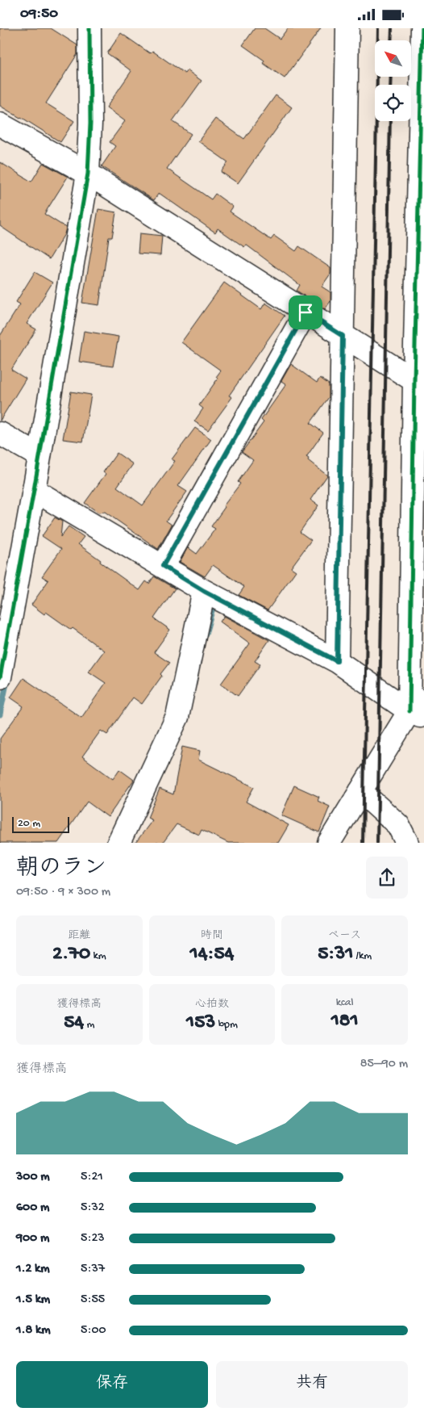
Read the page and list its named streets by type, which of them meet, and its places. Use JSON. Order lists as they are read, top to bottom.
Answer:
{
  "scale_bar": "20 m",
  "north": "top left",
  "page": {
    "status": "09:50",
    "scale": "20 m",
    "heading": ["朝のラン", "09:50 · 9 × 300 m"],
    "stats": [
      ["距離", "2.70 km"],
      ["時間", "14:54"],
      ["ペース", "5:31 /km"],
      ["獲得標高", "54 m"],
      ["心拍数", "153 bpm"],
      ["kcal", "181"]
    ],
    "chart": ["獲得標高", "85–90 m"],
    "list": [
      {
        "name": "300 m",
        "note": "5:21"
      },
      {
        "name": "600 m",
        "note": "5:32"
      },
      {
        "name": "900 m",
        "note": "5:23"
      },
      {
        "name": "1.2 km",
        "note": "5:37"
      },
      {
        "name": "1.5 km",
        "note": "5:55"
      },
      {
        "name": "1.8 km",
        "note": "5:00"
      }
    ],
    "buttons": ["保存", "共有"]
  }
}
